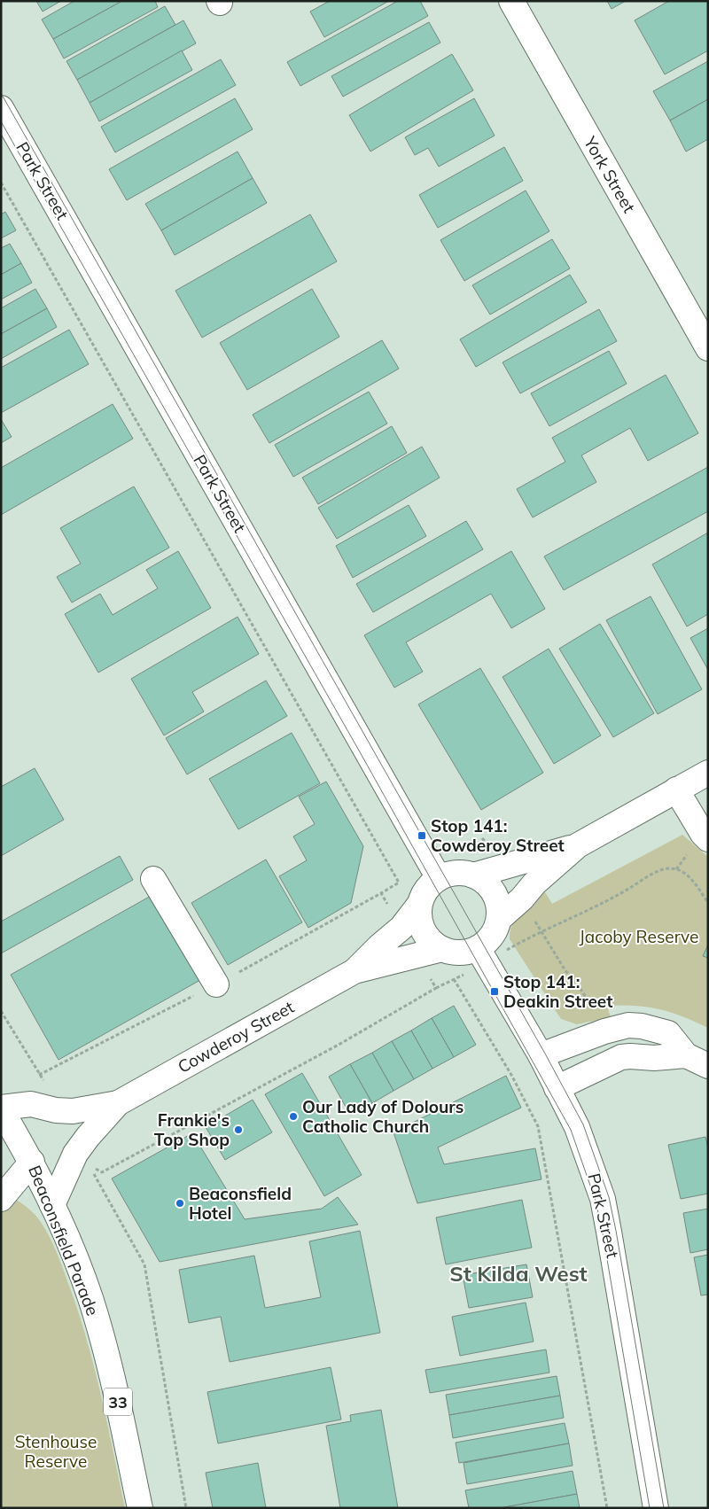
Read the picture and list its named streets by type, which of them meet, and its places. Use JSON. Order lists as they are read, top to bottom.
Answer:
{
  "streets": {
    "street": [
      "York Street",
      "Park Street",
      "Cowderoy Street",
      "Beaconsfield Parade",
      "33"
    ]
  },
  "crossings": [
    ["Park Street", "Cowderoy Street"],
    ["Cowderoy Street", "Beaconsfield Parade"]
  ],
  "districts": ["St Kilda West"],
  "parks": ["Jacoby Reserve", "Stenhouse Reserve"],
  "places": {
    "transit": ["Stop 141: Cowderoy Street", "Stop 141: Deakin Street"],
    "other": ["Our Lady of Dolours Catholic Church", "Frankie's Top Shop", "Beaconsfield Hotel"]
  }
}
